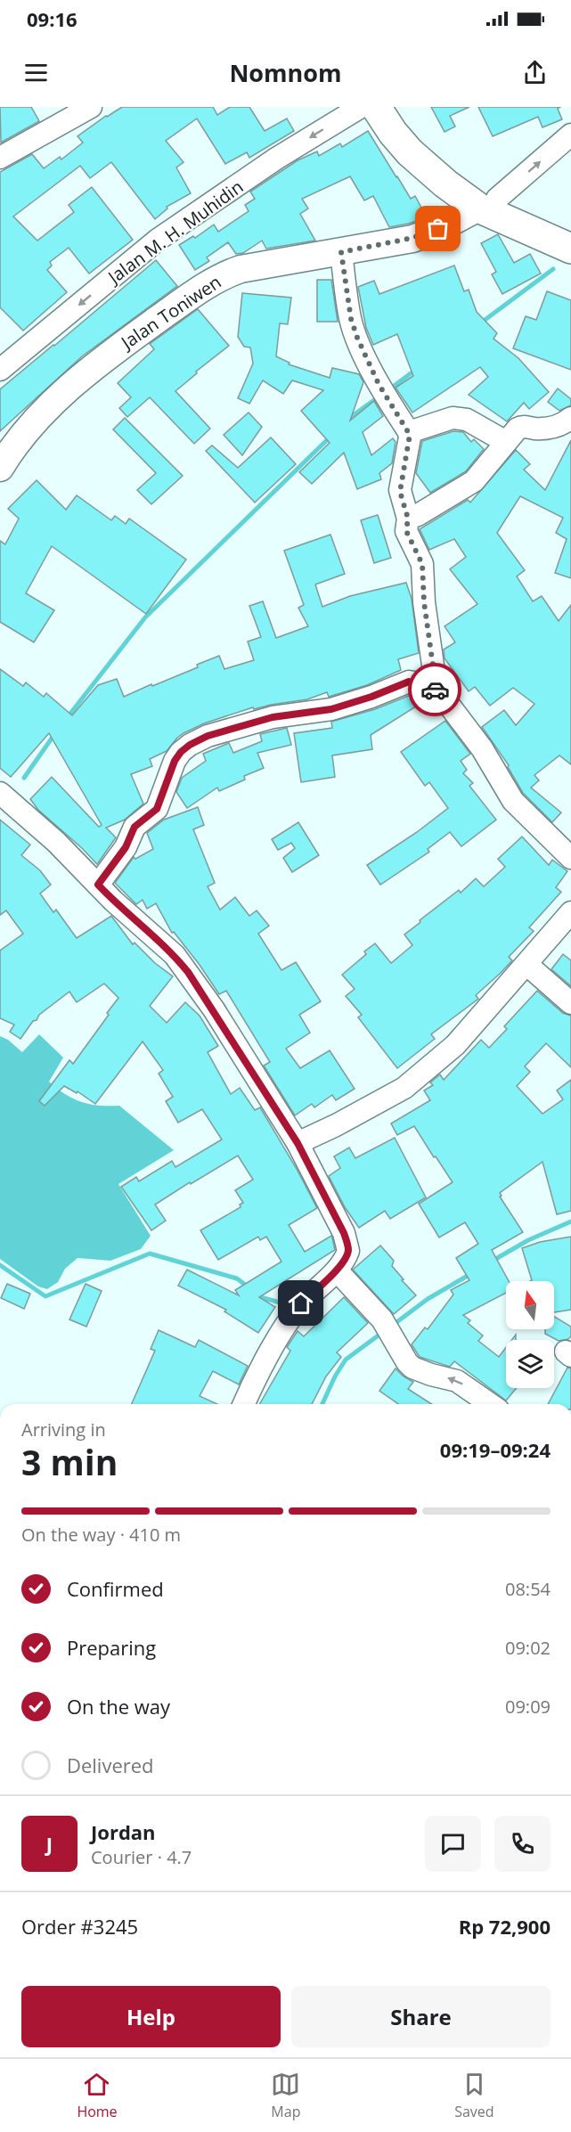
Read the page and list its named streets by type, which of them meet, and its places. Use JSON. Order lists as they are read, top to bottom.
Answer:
{
  "streets": {
    "main road": ["Jalan Toniwen"],
    "street": ["Jalan M. H. Muhidin"]
  },
  "one_way": ["Jalan M. H. Muhidin"],
  "north": "top",
  "page": {
    "status": "09:16",
    "header": "Nomnom",
    "heading": ["3 min", "Arriving in", "09:19–09:24"],
    "panel": [
      "Jordan",
      "Courier · 4.7",
      "Order #3245",
      "Rp 72,900"
    ],
    "bar": "On the way · 410 m",
    "list": [
      ["Confirmed", "08:54"],
      ["Preparing", "09:02"],
      ["On the way", "09:09"],
      "Delivered"
    ],
    "round": "J",
    "buttons": ["Help", "Share"],
    "tabs": ["Home", "Map", "Saved"]
  }
}
